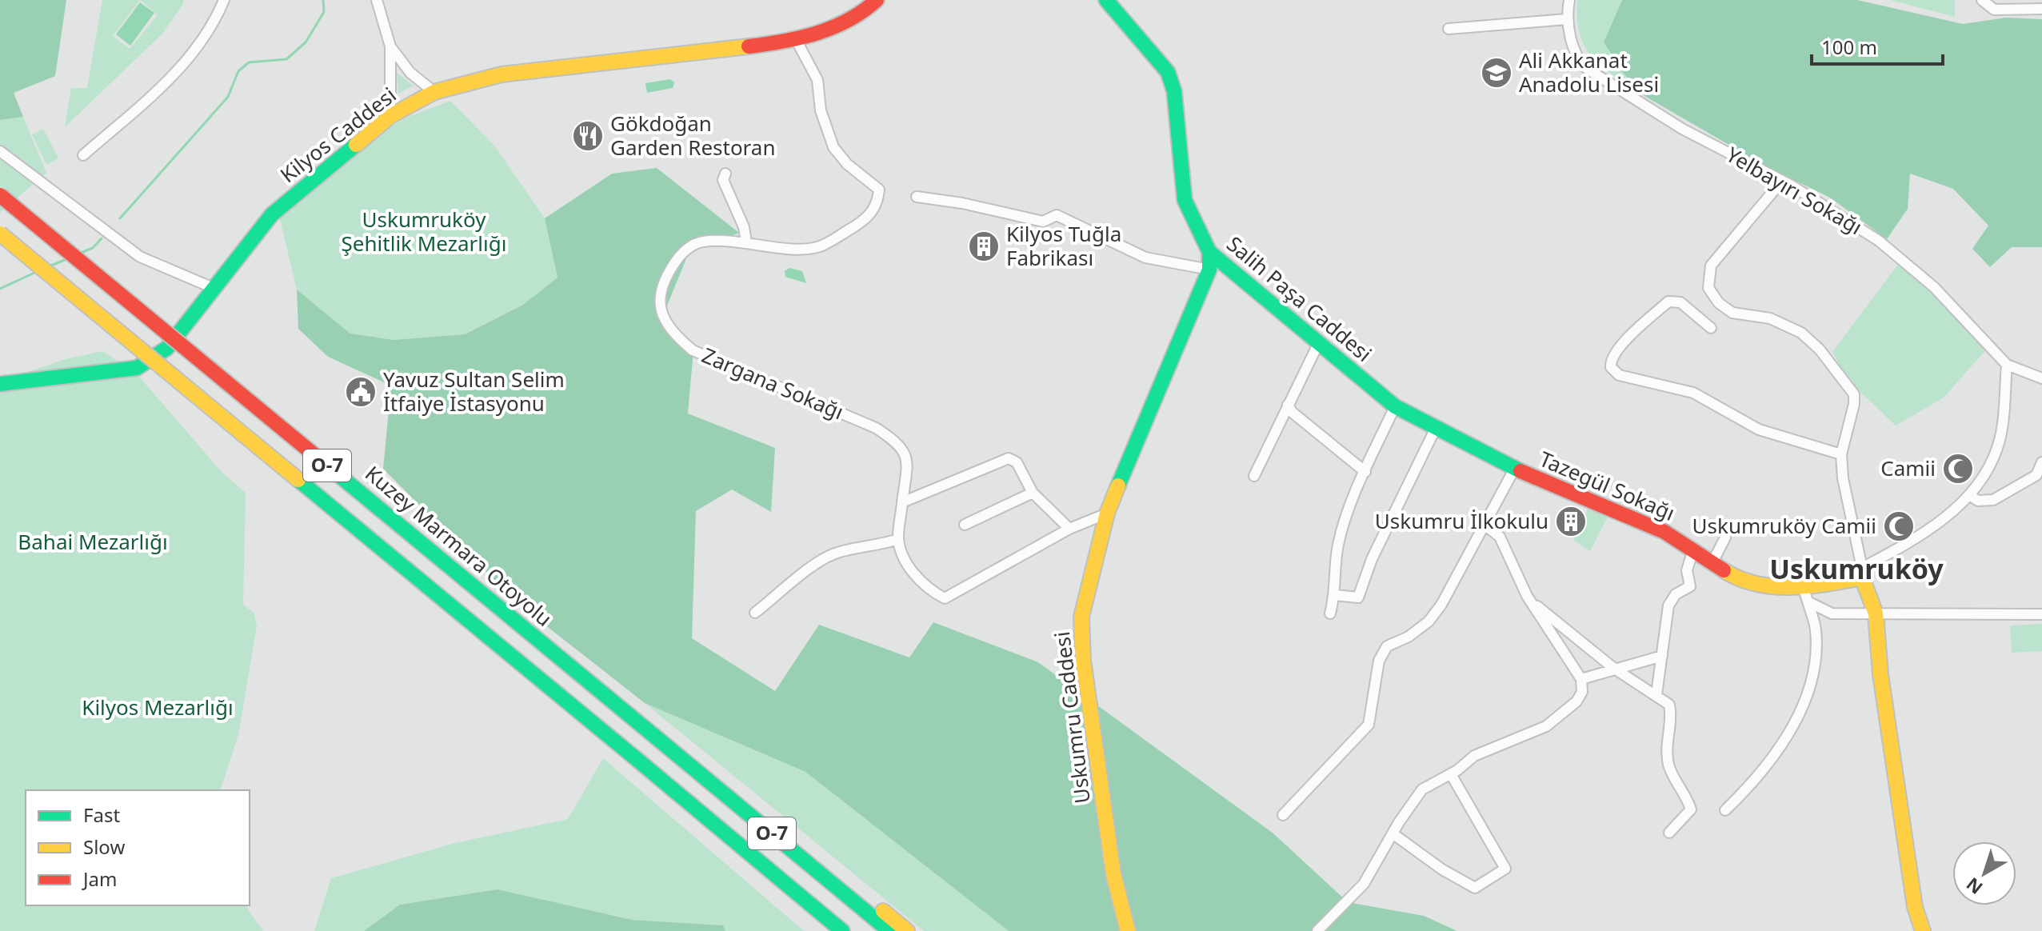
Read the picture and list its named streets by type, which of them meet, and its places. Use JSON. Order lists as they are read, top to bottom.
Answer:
{
  "streets": {
    "main road": [
      "Kilyos Caddesi",
      "Salih Paşa Caddesi",
      "O-7",
      "Tazegül Sokağı",
      "Kuzey Marmara Otoyolu",
      "Uskumru Caddesi"
    ],
    "street": ["Yelbayırı Sokağı", "Zargana Sokağı"]
  },
  "crossings": [
    ["Kilyos Caddesi", "Zargana Sokağı"],
    ["Yelbayırı Sokağı", "Tazegül Sokağı"],
    ["Salih Paşa Caddesi", "Tazegül Sokağı"],
    ["Salih Paşa Caddesi", "Uskumru Caddesi"]
  ],
  "districts": ["Uskumruköy"],
  "parks": ["Uskumruköy Şehitlik Mezarlığı", "Bahai Mezarlığı", "Kilyos Mezarlığı"],
  "places": {
    "school or university": ["Ali Akkanat Anadolu Lisesi"],
    "restaurant": ["Gökdoğan Garden Restoran"],
    "building": ["Kilyos Tuğla Fabrikası", "Uskumru İlkokulu"],
    "public building": ["Yavuz Sultan Selim İtfaiye İstasyonu"],
    "mosque": ["Camii", "Uskumruköy Camii"]
  },
  "legend": ["Fast", "Slow", "Jam"],
  "scale_bar": "100 m",
  "north": "bottom left"
}
